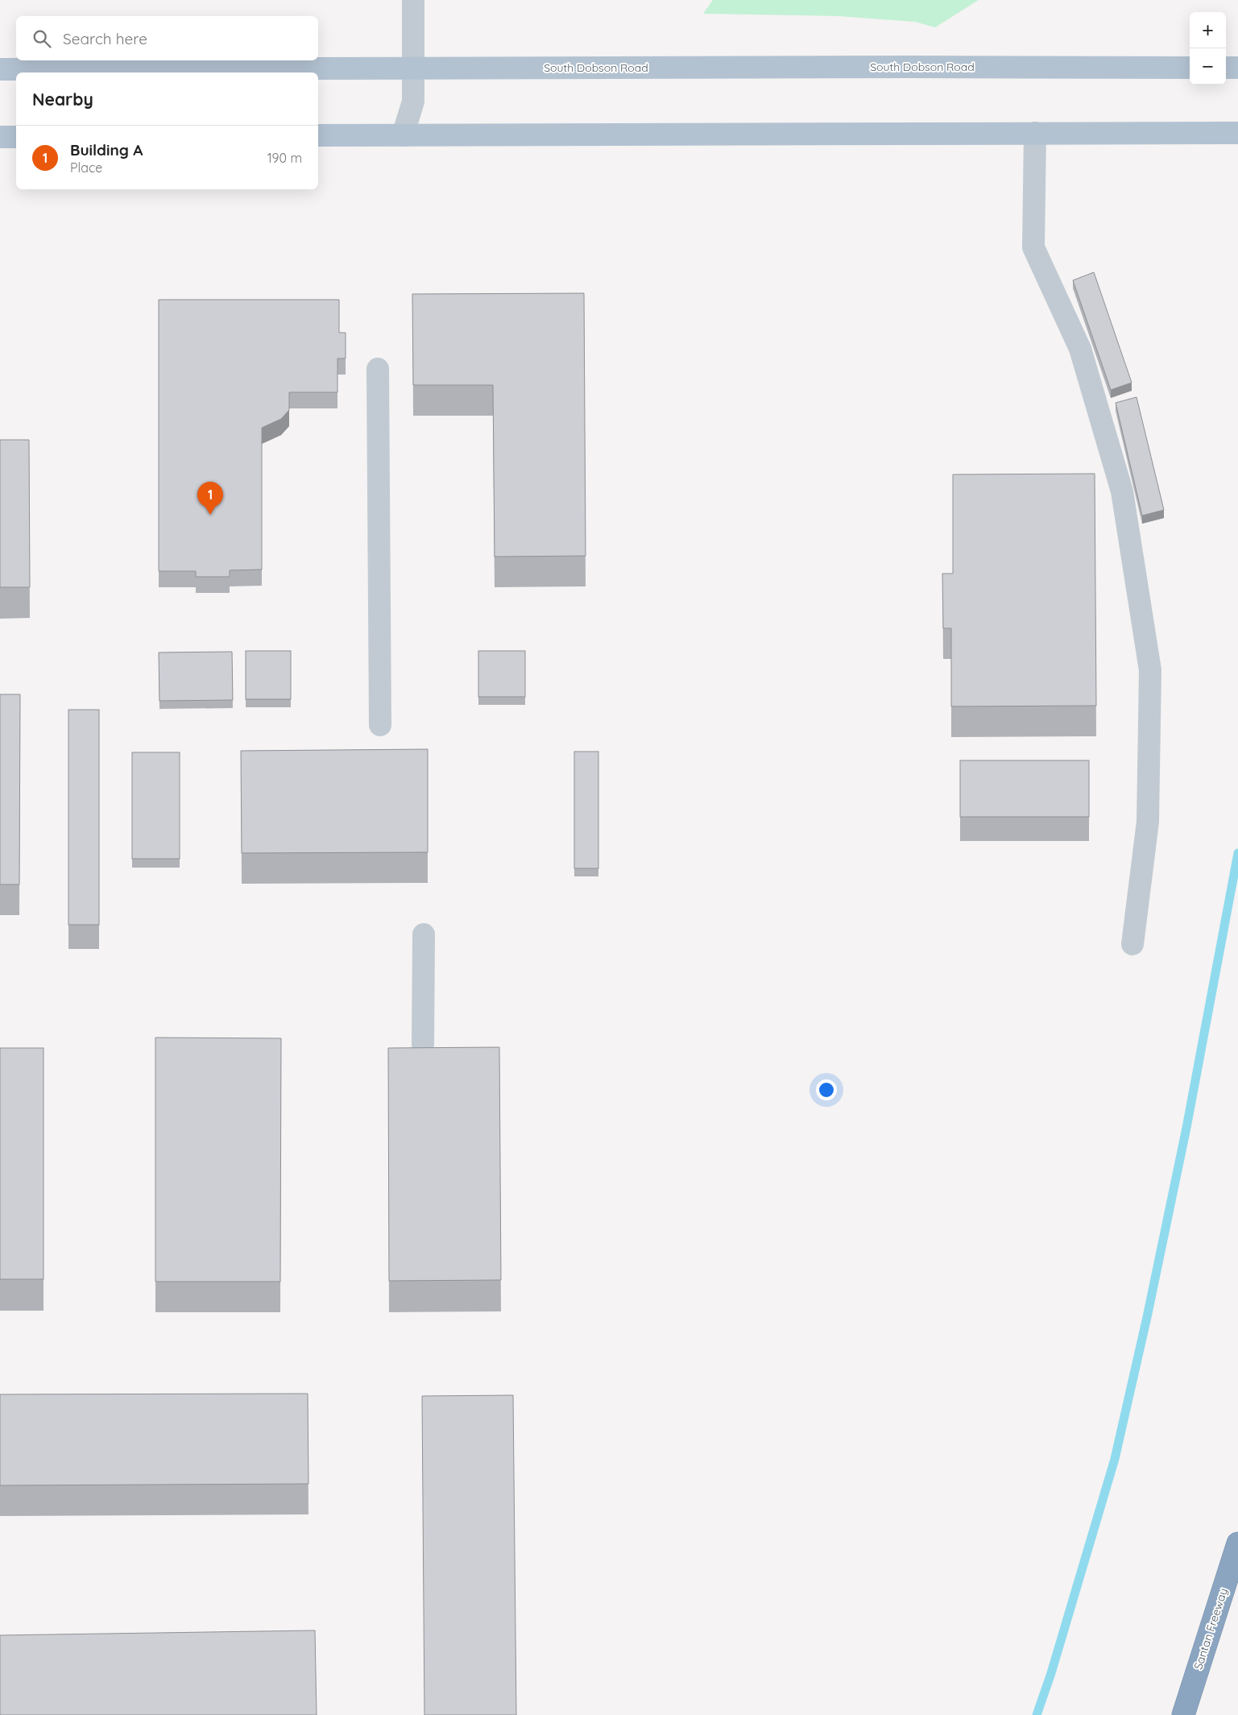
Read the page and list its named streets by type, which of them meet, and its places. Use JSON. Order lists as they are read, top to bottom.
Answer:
{
  "streets": {
    "highway": ["Santan Freeway"],
    "main road": ["South Dobson Road"]
  },
  "page": {
    "map_buttons": ["+", "−"],
    "search": "Search here",
    "heading": "Nearby",
    "list": [
      {
        "mark": "1",
        "name": "Building A",
        "note": "Place",
        "value": "190 m"
      }
    ],
    "pins": "1"
  }
}
